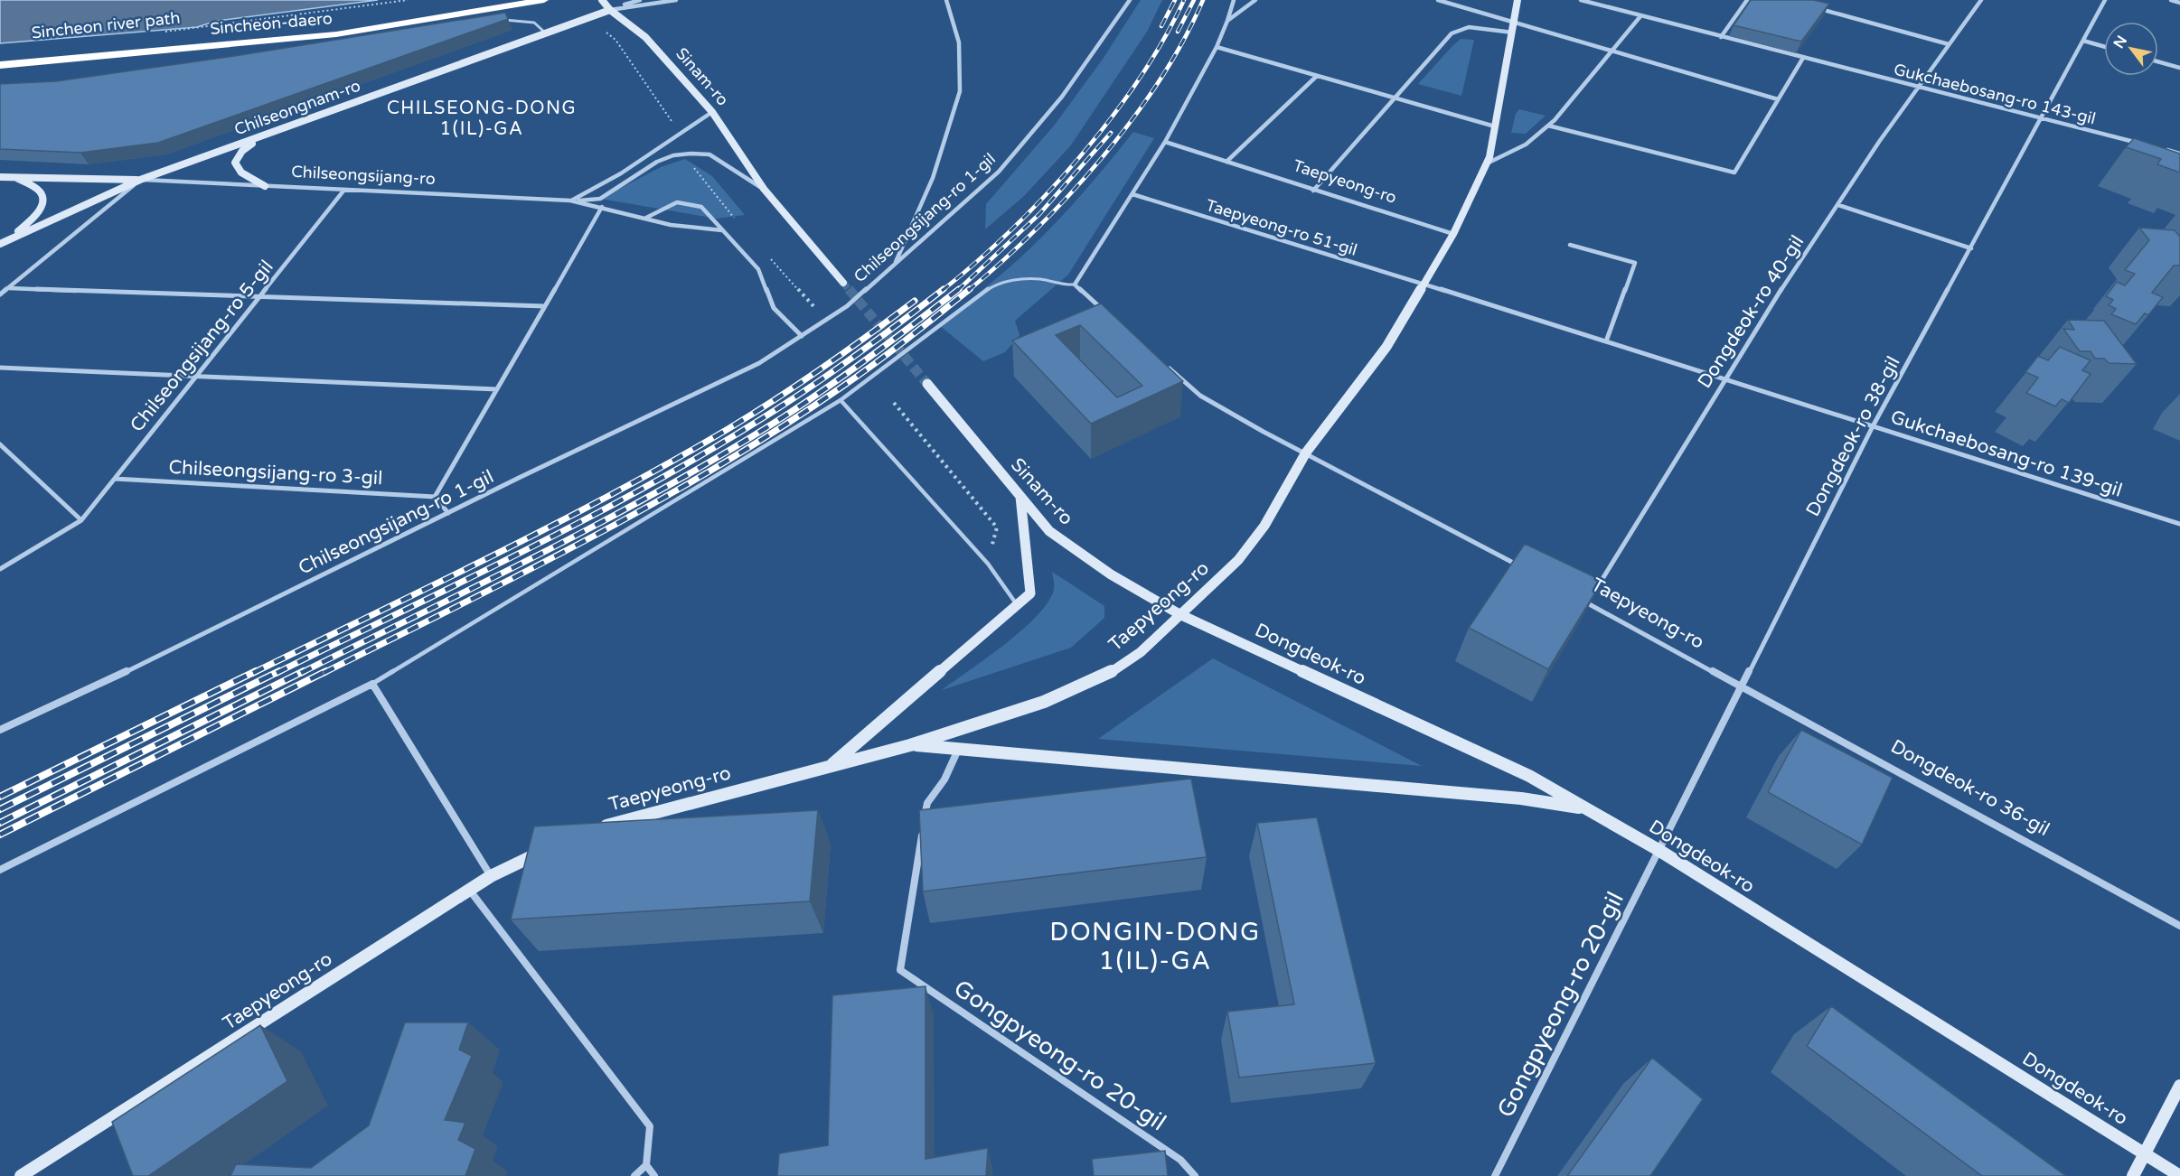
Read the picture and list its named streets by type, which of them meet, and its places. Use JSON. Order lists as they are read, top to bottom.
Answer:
{
  "streets": {
    "highway": ["Sincheon-daero"],
    "main road": [
      "Sinam-ro",
      "Chilseongnam-ro",
      "Chilseongsijang-ro",
      "Taepyeong-ro",
      "Dongdeok-ro"
    ],
    "street": [
      "Gukchaebosang-ro 143-gil",
      "Chilseongsijang-ro 1-gil",
      "Taepyeong-ro 51-gil",
      "Dongdeok-ro 40-gil",
      "Chilseongsijang-ro 5-gil",
      "Dongdeok-ro 38-gil",
      "Gukchaebosang-ro 139-gil",
      "Chilseongsijang-ro 3-gil",
      "Dongdeok-ro 36-gil",
      "Gongpyeong-ro 20-gil"
    ],
    "path": ["Sincheon river path"]
  },
  "crossings": [
    ["Sinam-ro", "Chilseongnam-ro"],
    ["Sinam-ro", "Chilseongsijang-ro"],
    ["Sinam-ro", "Taepyeong-ro"],
    ["Sinam-ro", "Dongdeok-ro"],
    ["Gukchaebosang-ro 143-gil", "Dongdeok-ro 40-gil"],
    ["Gukchaebosang-ro 143-gil", "Dongdeok-ro 38-gil"],
    ["Chilseongnam-ro", "Chilseongsijang-ro"],
    ["Chilseongsijang-ro", "Chilseongsijang-ro 5-gil"],
    ["Taepyeong-ro", "Taepyeong-ro 51-gil"],
    ["Taepyeong-ro", "Dongdeok-ro 40-gil"],
    ["Taepyeong-ro", "Dongdeok-ro 38-gil"],
    ["Taepyeong-ro", "Gukchaebosang-ro 139-gil"],
    ["Taepyeong-ro", "Dongdeok-ro"],
    ["Taepyeong-ro", "Dongdeok-ro 36-gil"],
    ["Taepyeong-ro 51-gil", "Gukchaebosang-ro 139-gil"],
    ["Dongdeok-ro 40-gil", "Gukchaebosang-ro 139-gil"],
    ["Chilseongsijang-ro 5-gil", "Chilseongsijang-ro 3-gil"],
    ["Dongdeok-ro 38-gil", "Gukchaebosang-ro 139-gil"],
    ["Dongdeok-ro 38-gil", "Dongdeok-ro"],
    ["Dongdeok-ro 38-gil", "Dongdeok-ro 36-gil"],
    ["Dongdeok-ro 38-gil", "Gongpyeong-ro 20-gil"],
    ["Dongdeok-ro", "Gongpyeong-ro 20-gil"]
  ],
  "districts": ["CHILSEONG-DONG 1(IL)-GA", "DONGIN-DONG 1(IL)-GA"],
  "north": "top left"
}
